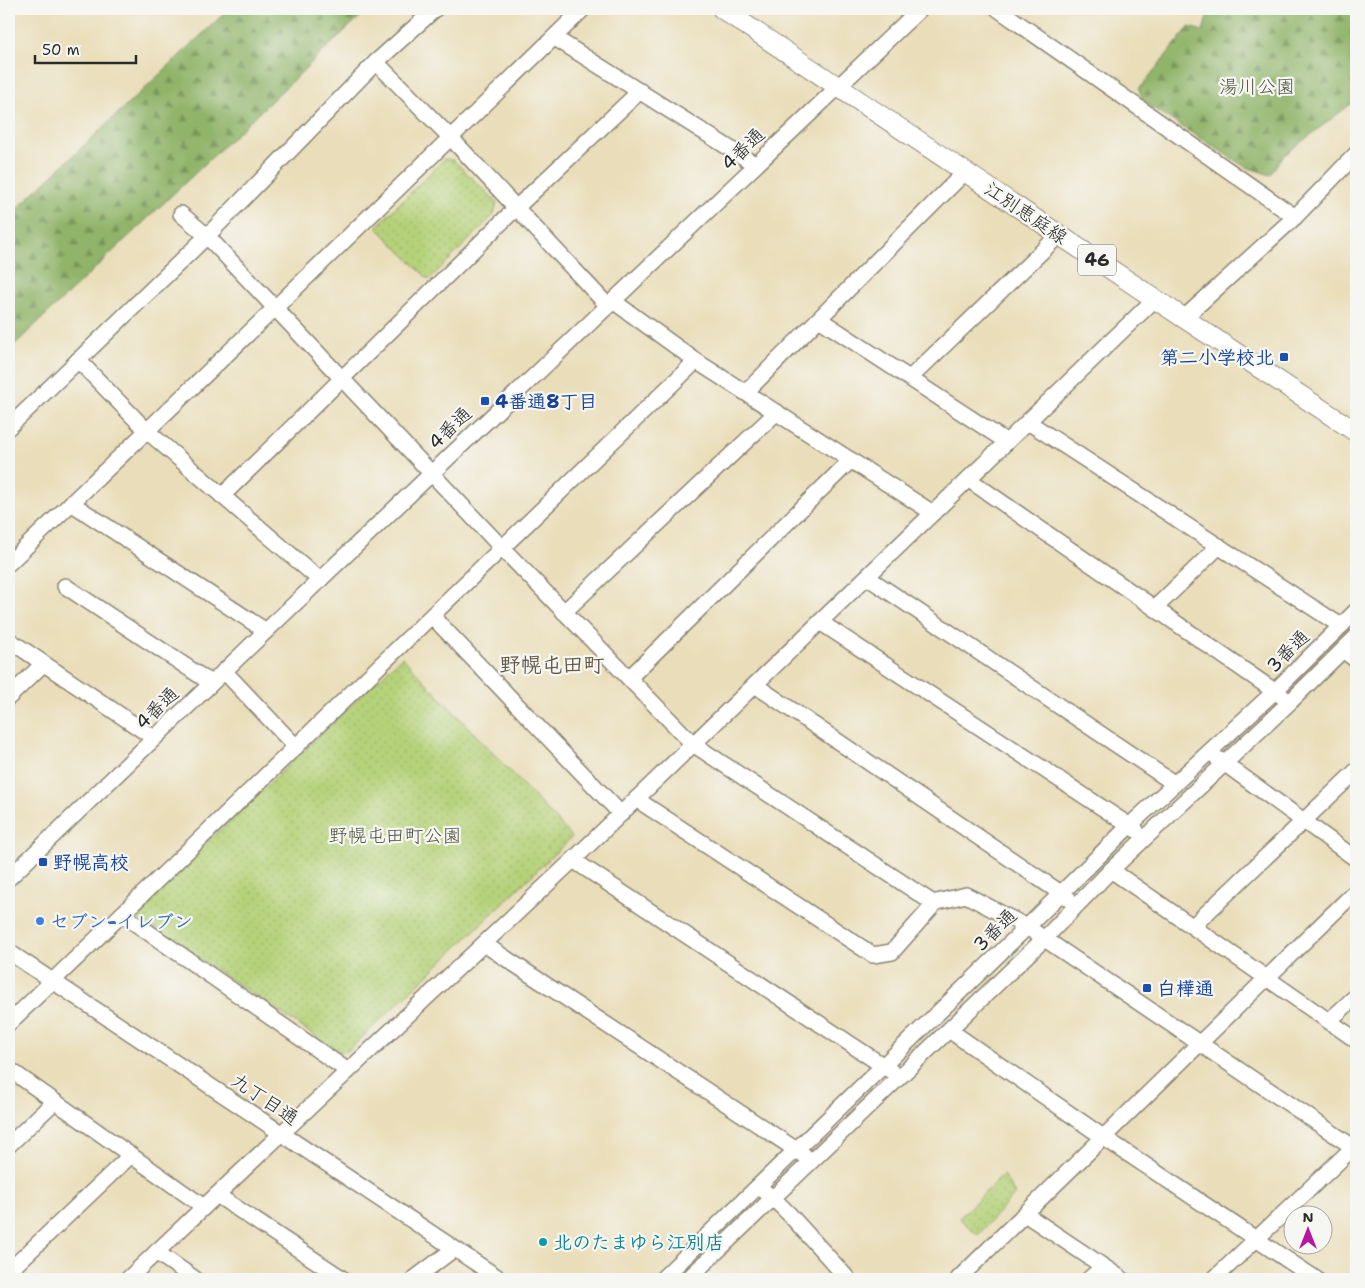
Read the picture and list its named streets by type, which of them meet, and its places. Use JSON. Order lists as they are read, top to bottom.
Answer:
{
  "streets": {
    "main road": ["江別恵庭線", "46"],
    "street": ["4番通", "3番通", "九丁目通"]
  },
  "crossings": [
    ["4番通", "江別恵庭線"]
  ],
  "districts": ["野幌屯田町"],
  "parks": ["湯川公園", "野幌屯田町公園"],
  "places": {
    "transit": [
      "第二小学校北",
      "4番通8丁目",
      "野幌高校",
      "白樺通"
    ],
    "other": ["セブン-イレブン", "北のたまゆら江別店"]
  },
  "scale_bar": "50 m",
  "north": "top"
}
